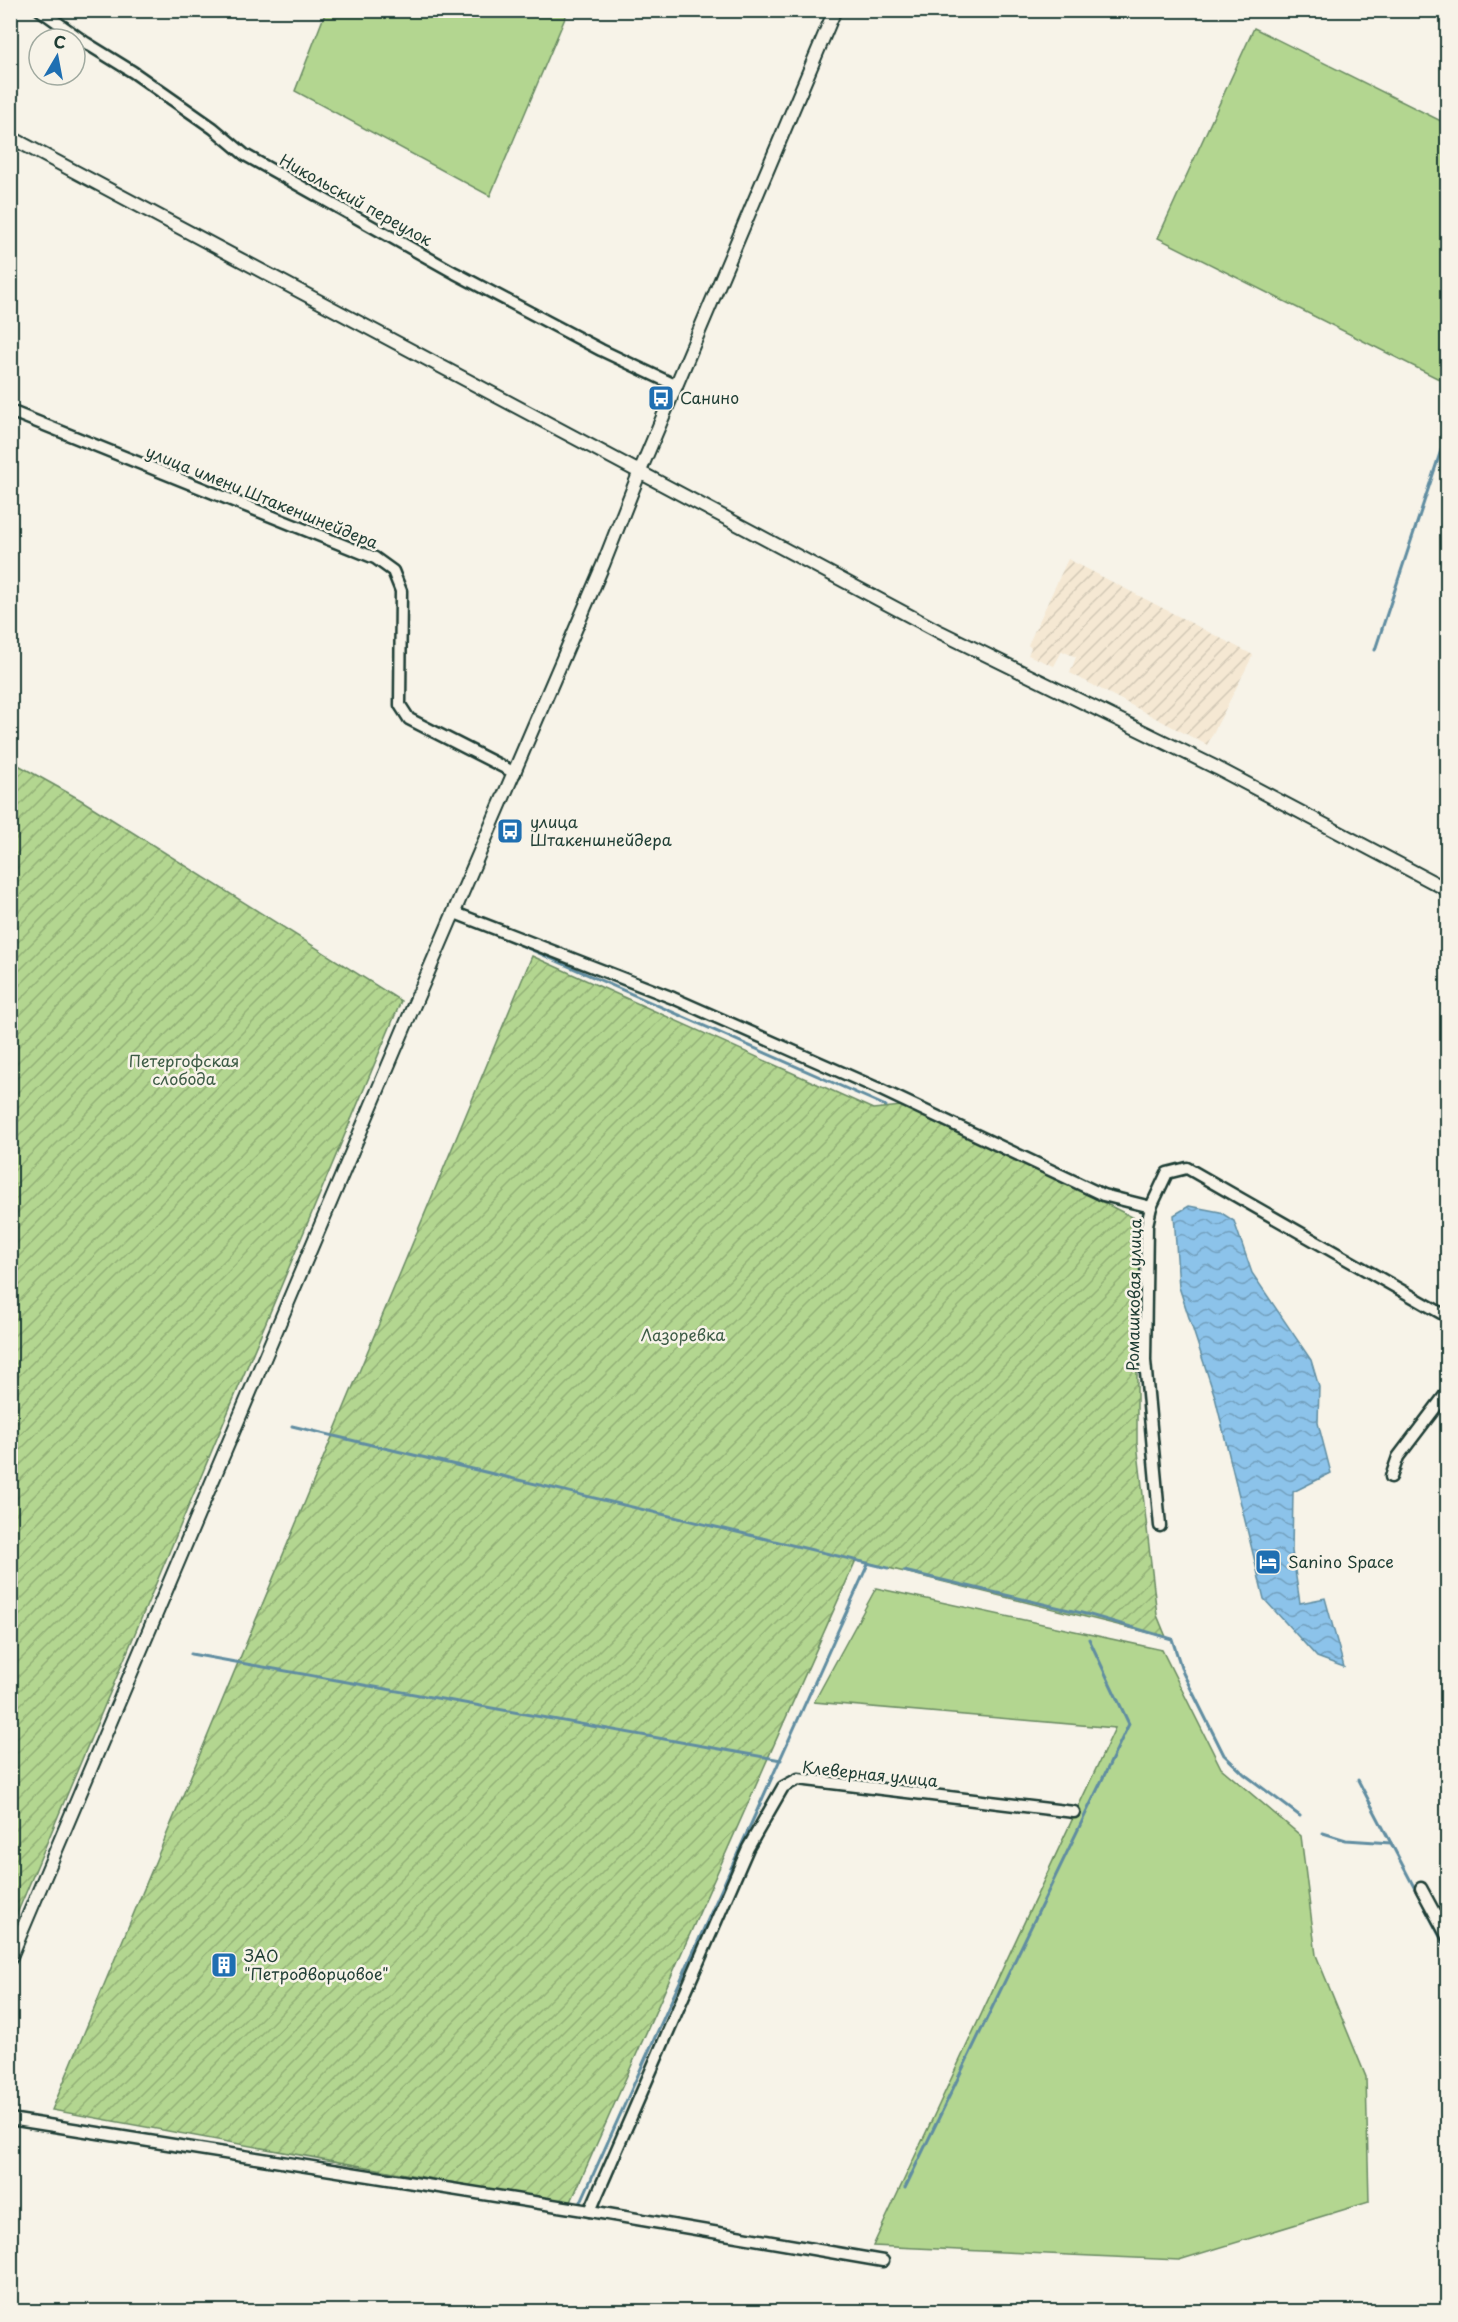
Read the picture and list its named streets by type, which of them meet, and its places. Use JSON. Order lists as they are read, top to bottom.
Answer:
{
  "streets": {
    "street": [
      "Никольский переулок",
      "улица имени Штакеншнейдера",
      "Ромашковая улица",
      "Клеверная улица"
    ]
  },
  "parks": ["Петергофская слобода", "Лазоревка"],
  "places": {
    "bus stop": ["Санино", "улица Штакеншнейдера"],
    "hotel": ["Sanino Space"],
    "building": ["ЗАО \"Петродворцовое\""]
  },
  "north": "top"
}
